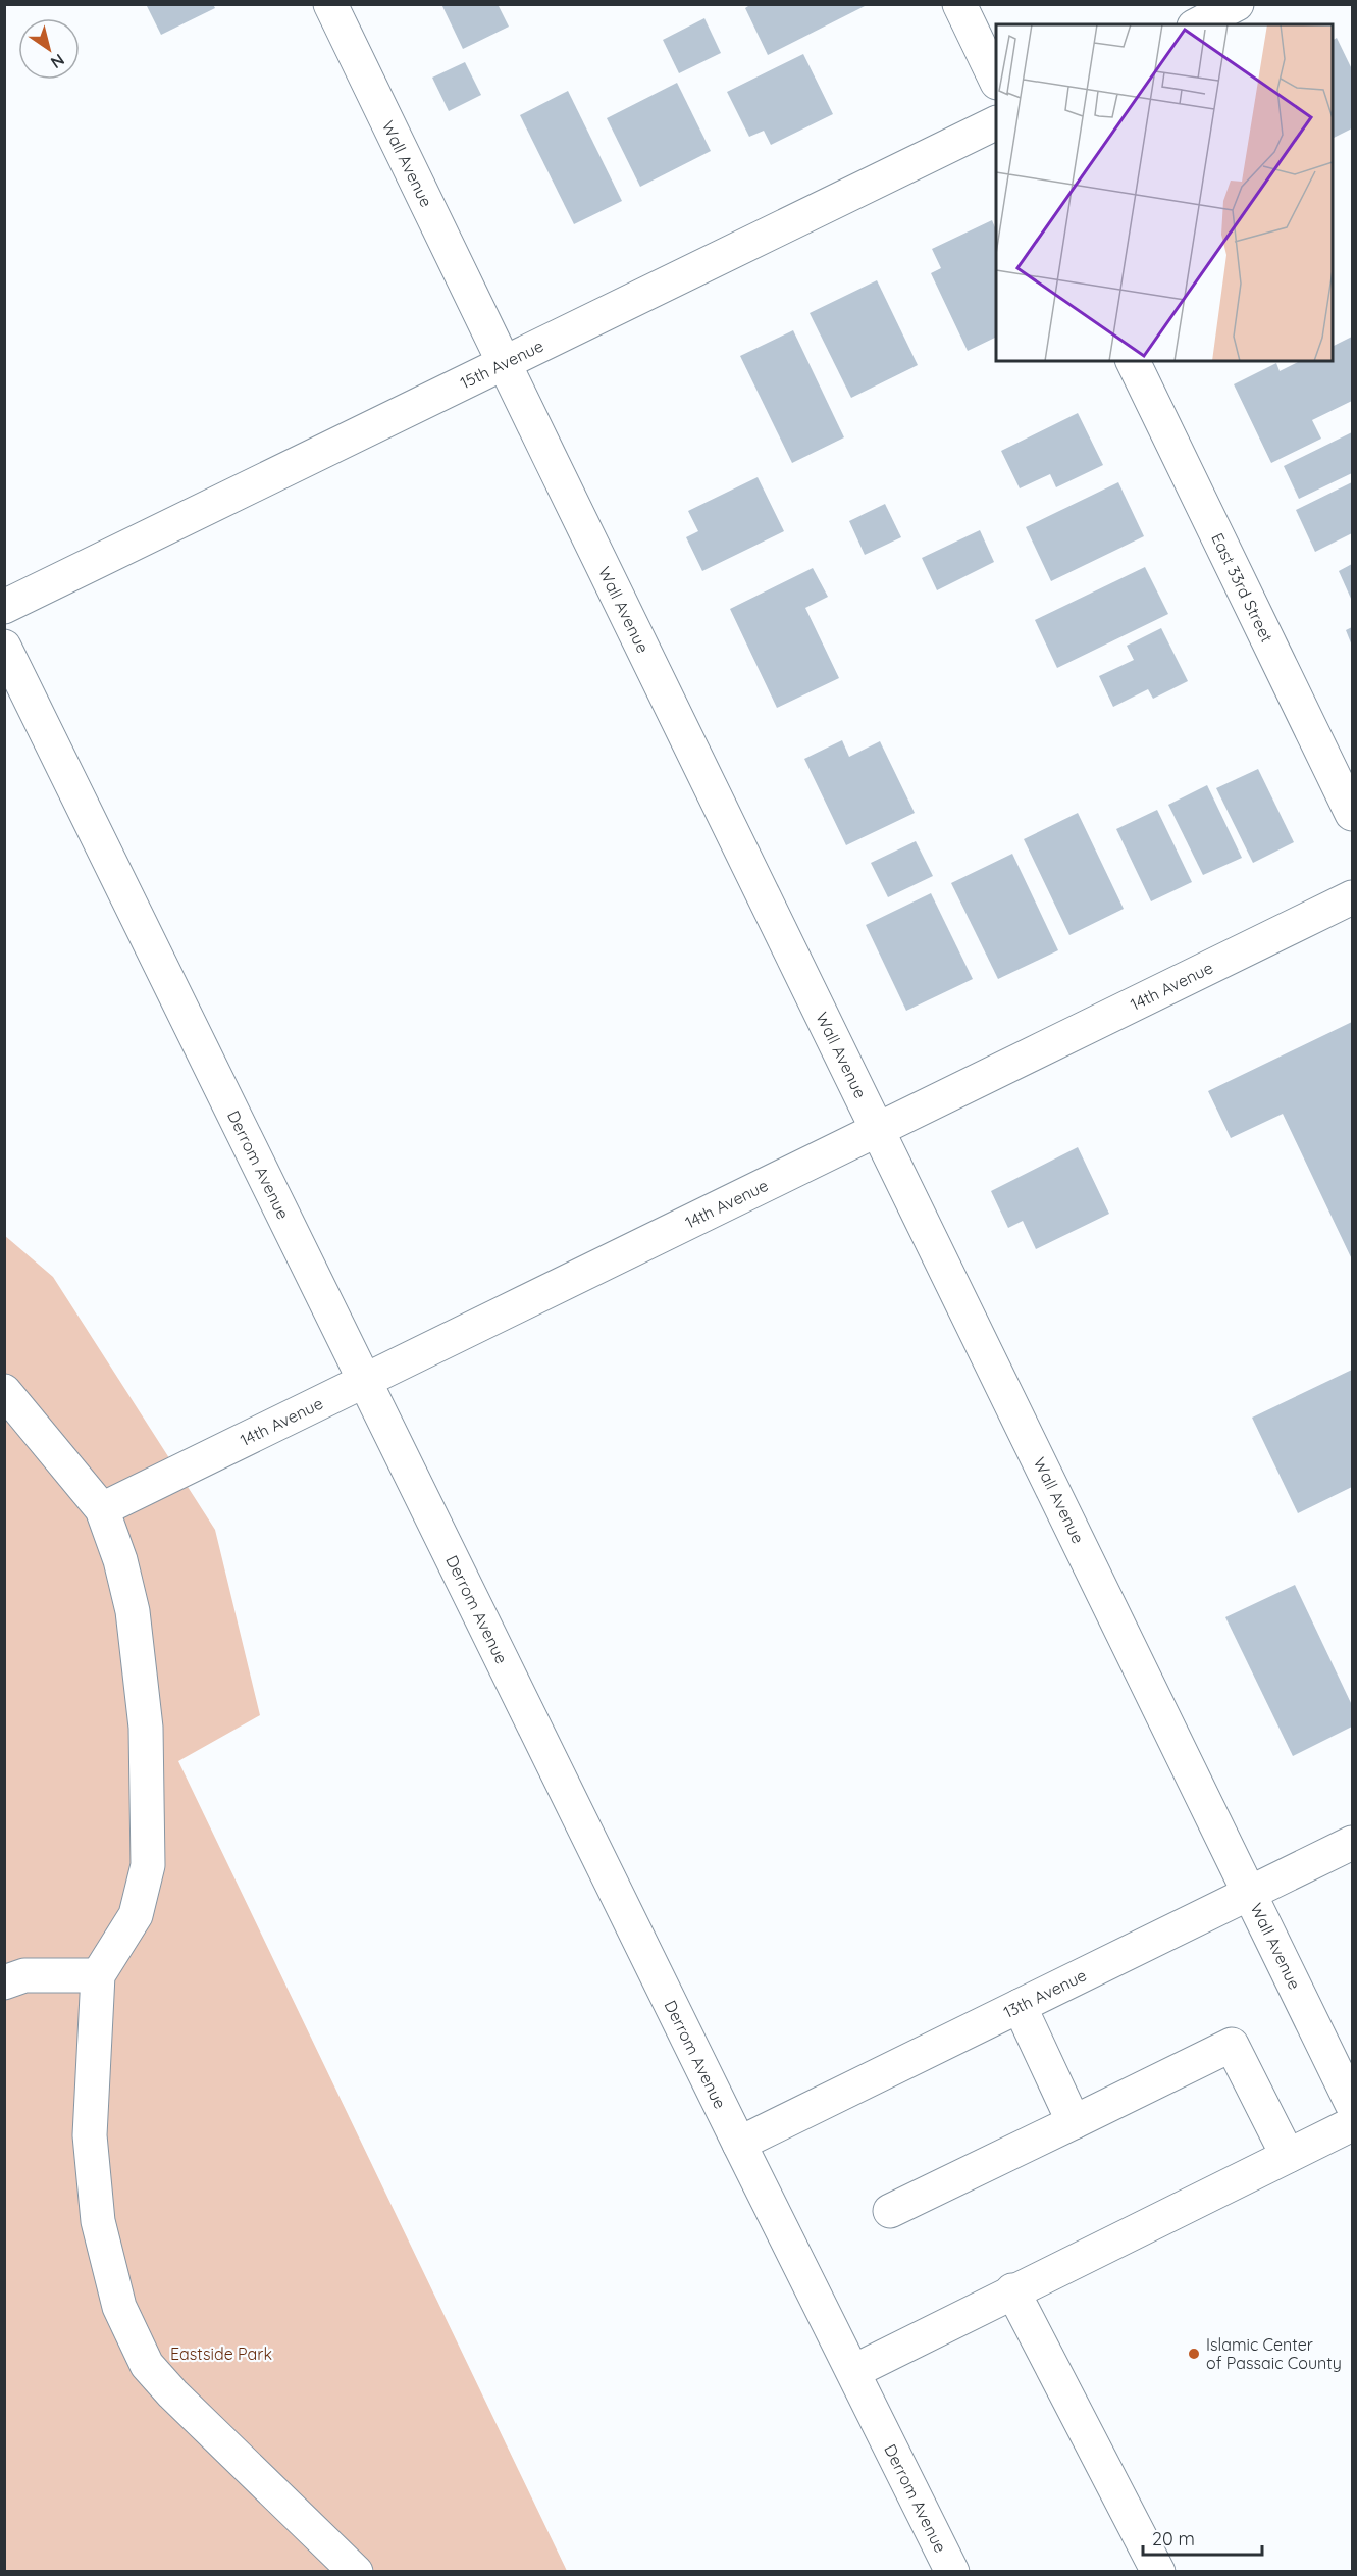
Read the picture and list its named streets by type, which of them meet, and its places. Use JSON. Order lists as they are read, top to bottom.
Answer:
{
  "streets": {
    "street": [
      "Wall Avenue",
      "15th Avenue",
      "East 33rd Street",
      "14th Avenue",
      "Derrom Avenue",
      "13th Avenue"
    ]
  },
  "crossings": [
    ["Wall Avenue", "15th Avenue"],
    ["Wall Avenue", "14th Avenue"],
    ["Wall Avenue", "13th Avenue"],
    ["14th Avenue", "Derrom Avenue"],
    ["Derrom Avenue", "13th Avenue"]
  ],
  "parks": ["Eastside Park"],
  "places": ["Islamic Center of Passaic County"],
  "scale_bar": "20 m",
  "north": "bottom right"
}
